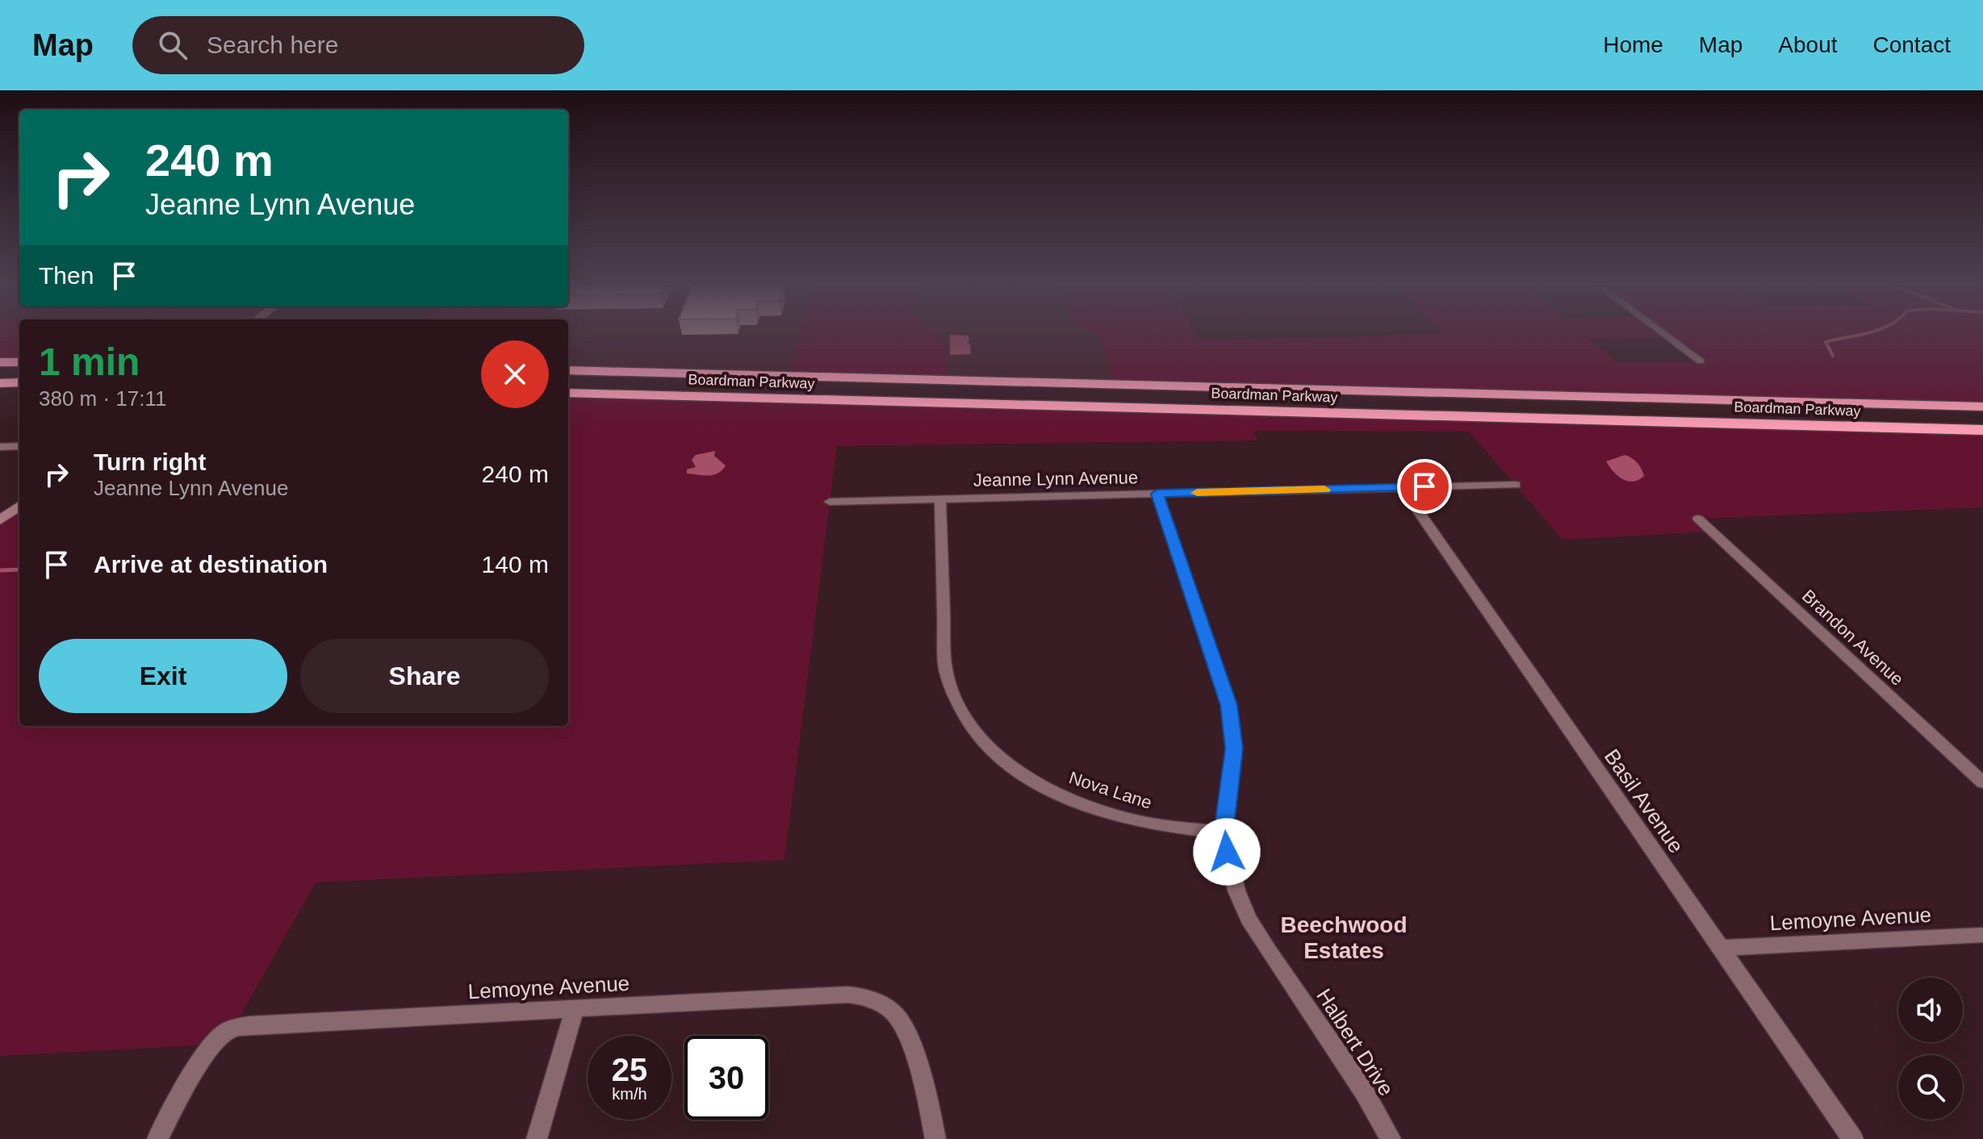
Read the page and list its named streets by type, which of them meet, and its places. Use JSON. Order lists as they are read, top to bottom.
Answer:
{
  "streets": {
    "highway": ["Boardman Parkway"],
    "street": [
      "Jeanne Lynn Avenue",
      "Brandon Avenue",
      "Nova Lane",
      "Basil Avenue",
      "Lemoyne Avenue",
      "Halbert Drive"
    ]
  },
  "crossings": [
    ["Jeanne Lynn Avenue", "Nova Lane"],
    ["Jeanne Lynn Avenue", "Basil Avenue"],
    ["Jeanne Lynn Avenue", "Halbert Drive"],
    ["Nova Lane", "Halbert Drive"],
    ["Basil Avenue", "Lemoyne Avenue"]
  ],
  "districts": ["Beechwood Estates"],
  "page": {
    "header": "Map",
    "search": "Search here",
    "nav": [
      "Home",
      "Map",
      "About",
      "Contact"
    ],
    "turn": ["240 m", "Jeanne Lynn Avenue"],
    "then": "Then",
    "heading": ["1 min", "380 m · 17:11"],
    "list": [
      {
        "name": "Turn right",
        "note": "Jeanne Lynn Avenue",
        "value": "240 m"
      },
      {
        "name": "Arrive at destination",
        "value": "140 m"
      }
    ],
    "buttons": ["Exit", "Share"],
    "speed": "25 km/h",
    "limit": "30"
  }
}
